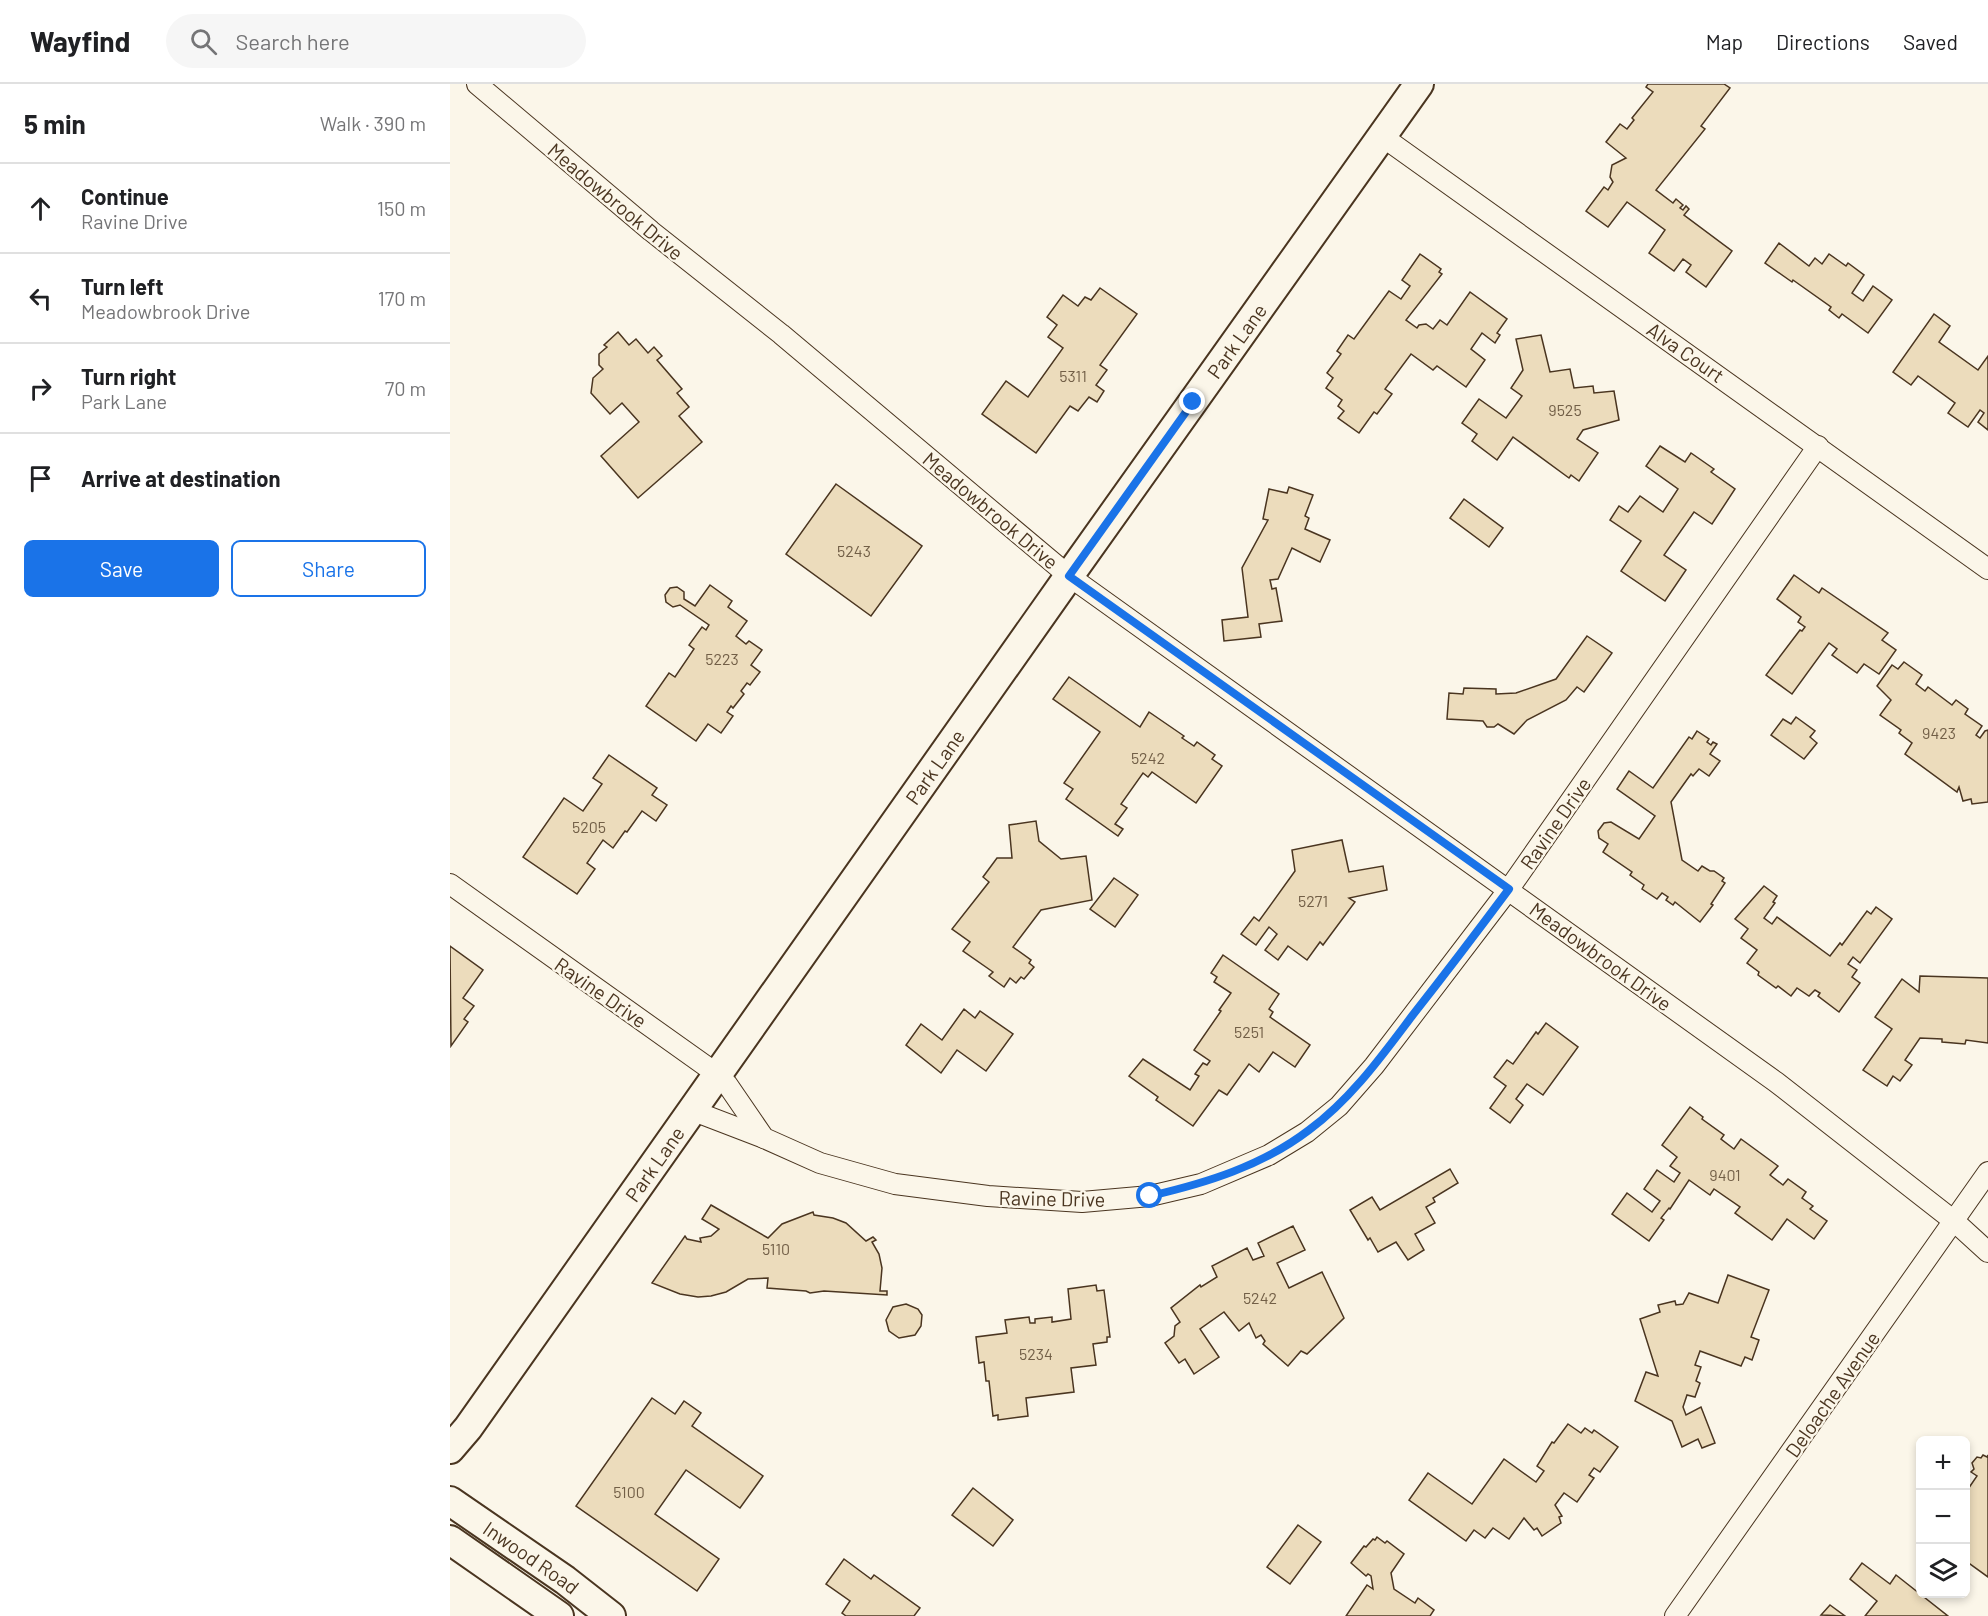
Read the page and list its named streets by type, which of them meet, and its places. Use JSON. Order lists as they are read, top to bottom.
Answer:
{
  "streets": {
    "street": [
      "Meadowbrook Drive",
      "Park Lane",
      "Alva Court",
      "Ravine Drive",
      "Deloache Avenue",
      "Inwood Road"
    ]
  },
  "crossings": [
    ["Meadowbrook Drive", "Park Lane"],
    ["Meadowbrook Drive", "Ravine Drive"],
    ["Meadowbrook Drive", "Deloache Avenue"],
    ["Park Lane", "Alva Court"],
    ["Park Lane", "Ravine Drive"],
    ["Alva Court", "Ravine Drive"]
  ],
  "house_numbers": [
    "5311",
    "9525",
    "5243",
    "5223",
    "9423",
    "5242",
    "5205",
    "5271",
    "5251",
    "9401",
    "5110",
    "5242",
    "5234",
    "5100"
  ],
  "page": {
    "header": "Wayfind",
    "search": "Search here",
    "nav": ["Map", "Directions", "Saved"],
    "heading": ["5 min", "Walk · 390 m"],
    "list": [
      ["Continue", "Ravine Drive", "150 m"],
      ["Turn left", "Meadowbrook Drive", "170 m"],
      ["Turn right", "Park Lane", "70 m"],
      "Arrive at destination"
    ],
    "buttons": ["Save", "Share"],
    "map_buttons": ["+", "−"]
  }
}
